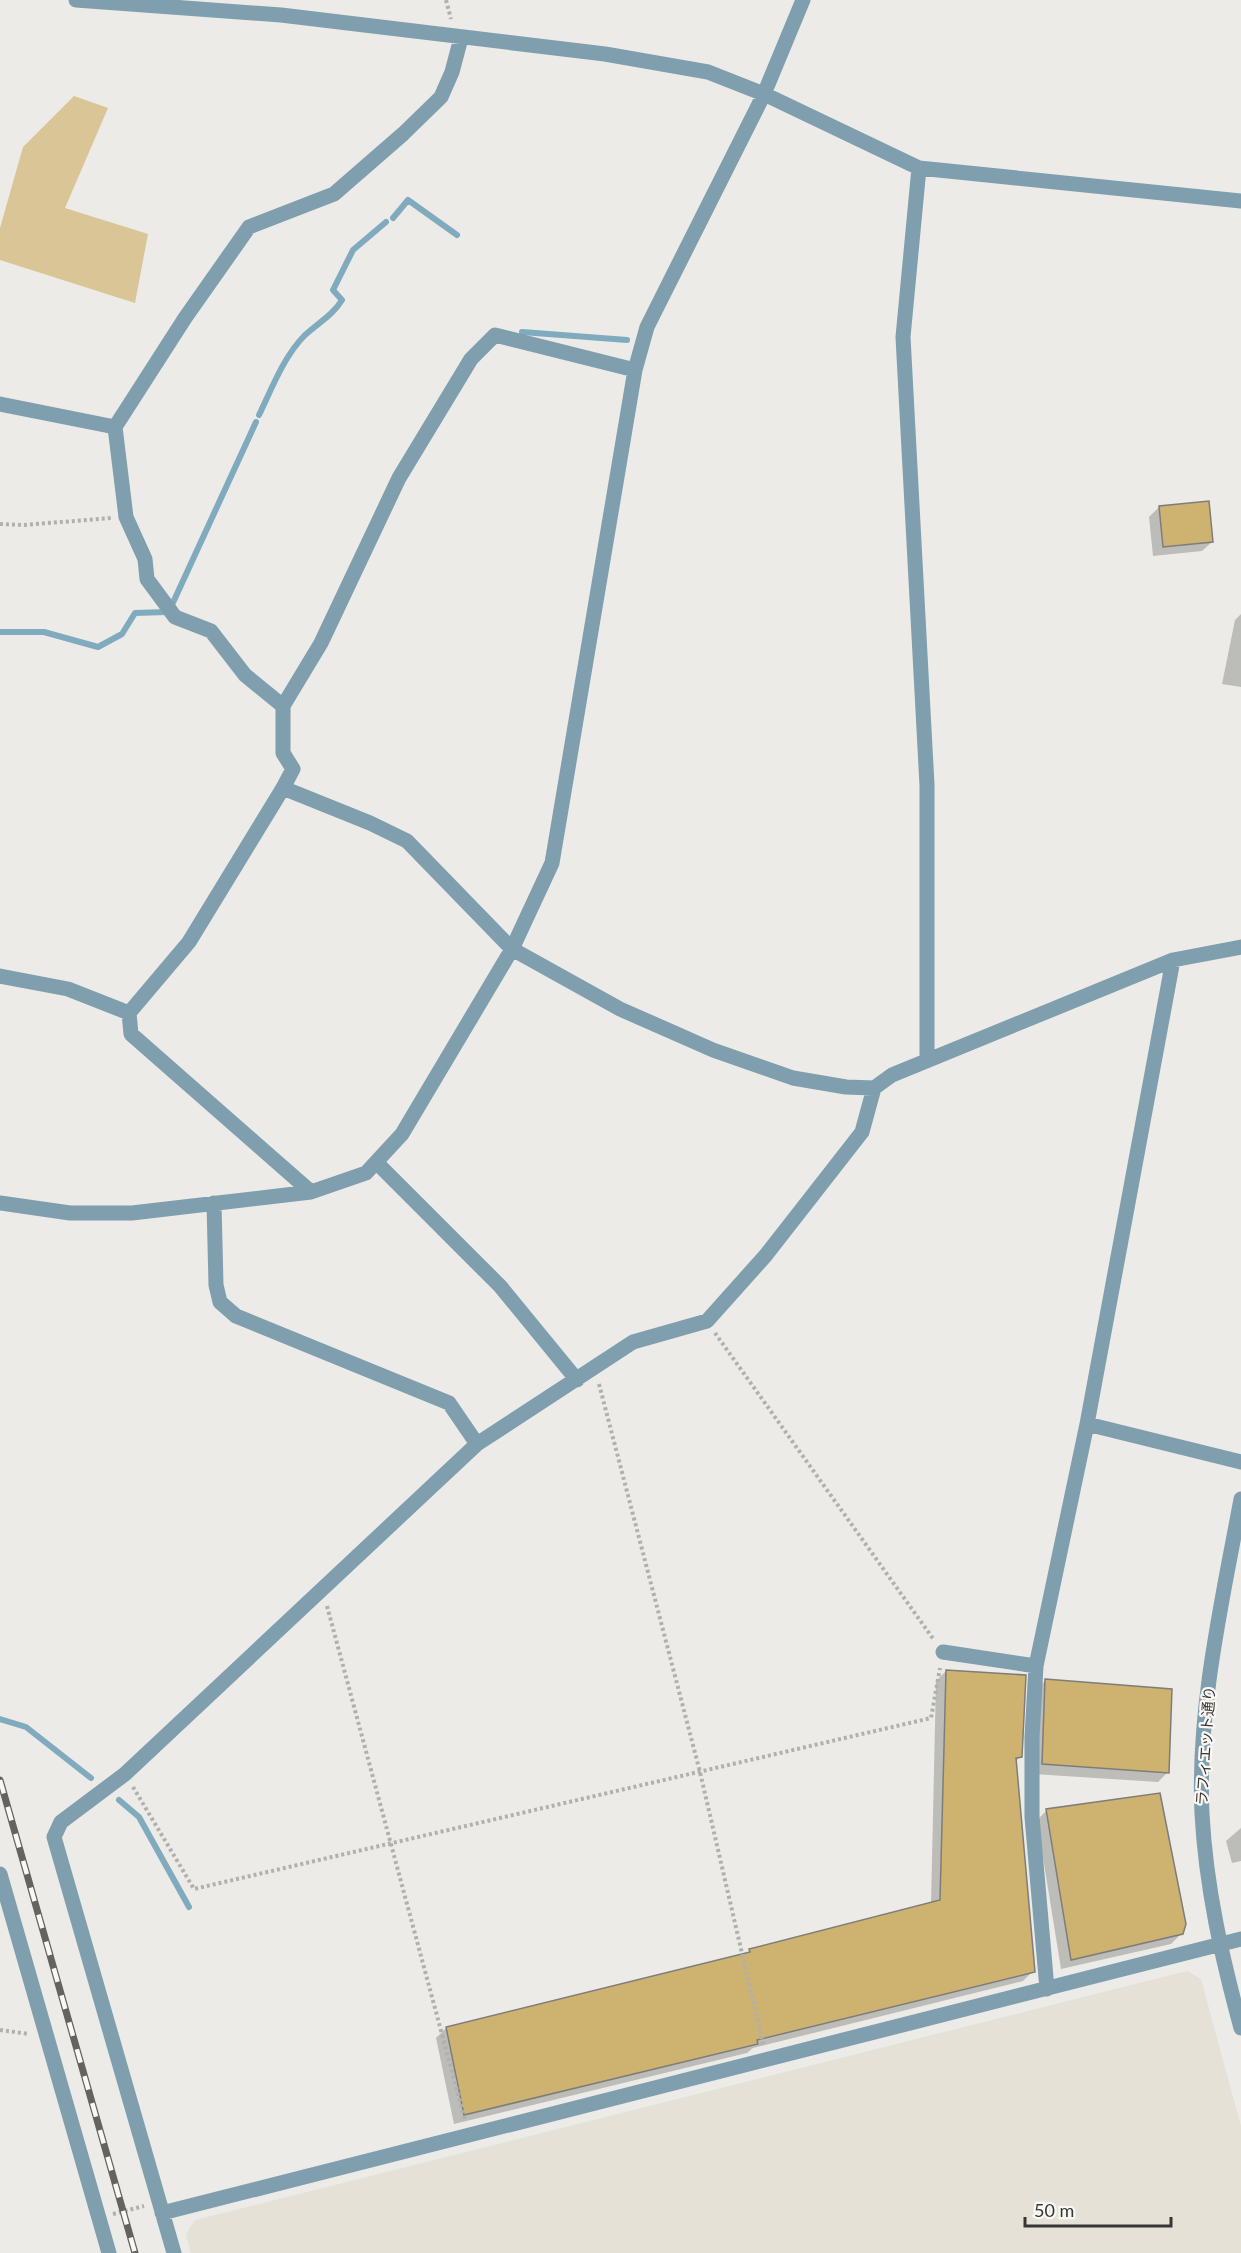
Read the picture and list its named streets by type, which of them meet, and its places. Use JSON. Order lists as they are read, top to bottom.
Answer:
{
  "streets": {
    "street": ["ラフィエット通り"]
  },
  "scale_bar": "50 m"
}
